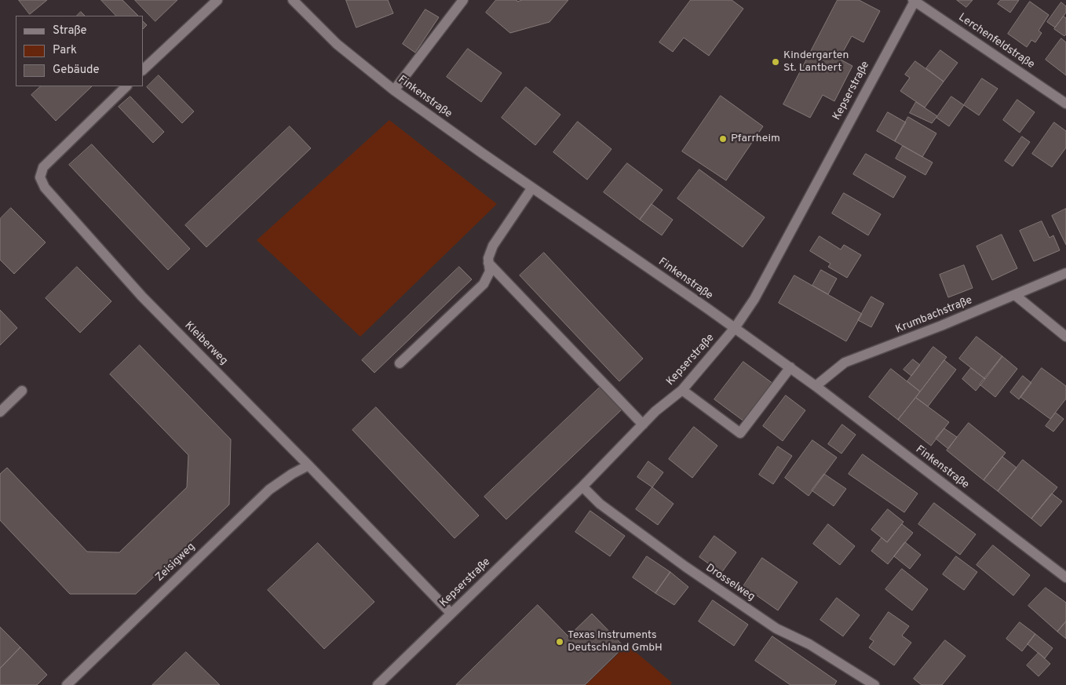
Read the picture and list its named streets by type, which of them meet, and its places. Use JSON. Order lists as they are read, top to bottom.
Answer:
{
  "streets": {
    "street": [
      "Lerchenfeldstraße",
      "Kepserstraße",
      "Finkenstraße",
      "Krumbachstraße",
      "Kleiberweg",
      "Zeisigweg",
      "Drosselweg"
    ]
  },
  "crossings": [
    ["Lerchenfeldstraße", "Kepserstraße"],
    ["Kepserstraße", "Finkenstraße"],
    ["Kepserstraße", "Kleiberweg"],
    ["Kepserstraße", "Drosselweg"],
    ["Finkenstraße", "Krumbachstraße"],
    ["Kleiberweg", "Zeisigweg"]
  ],
  "places": ["Kindergarten St. Lantbert", "Pfarrheim", "Texas Instruments Deutschland GmbH"],
  "legend": ["Straße", "Park", "Gebäude"]
}
